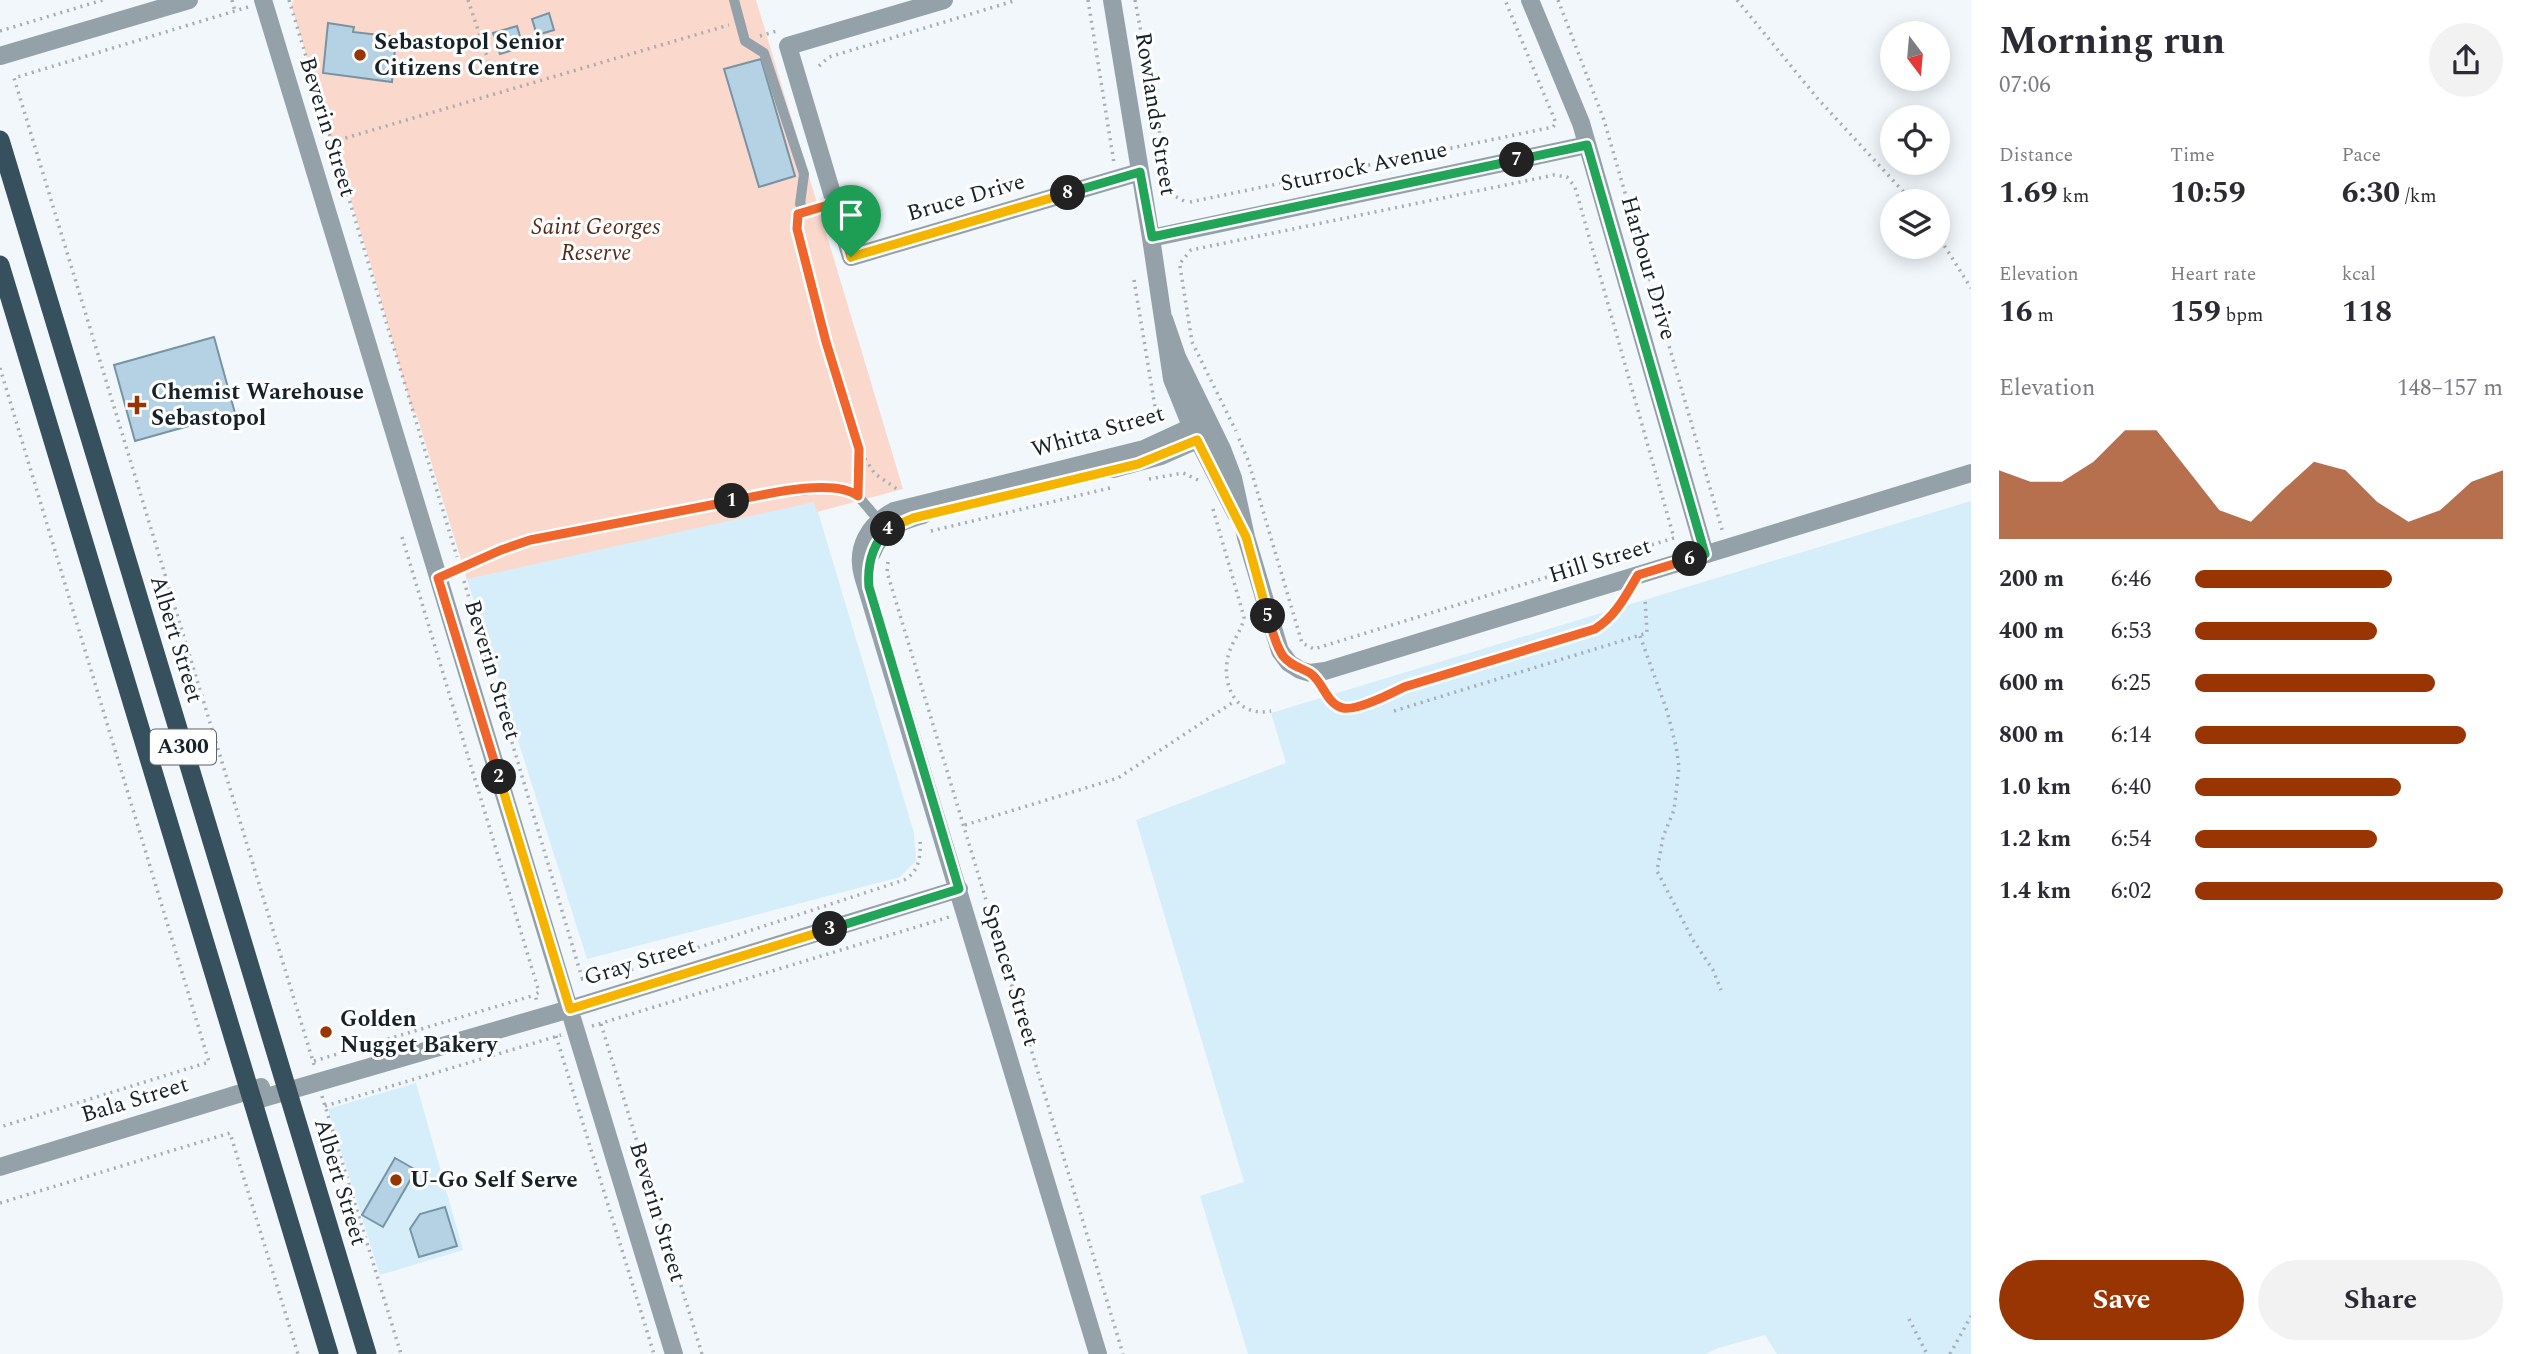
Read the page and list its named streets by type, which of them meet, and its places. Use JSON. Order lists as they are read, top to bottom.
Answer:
{
  "streets": {
    "highway": ["Albert Street", "A300"],
    "street": [
      "Rowlands Street",
      "Beverin Street",
      "Sturrock Avenue",
      "Bruce Drive",
      "Harbour Drive",
      "Whitta Street",
      "Hill Street",
      "Gray Street",
      "Spencer Street",
      "Bala Street"
    ]
  },
  "crossings": [
    ["Rowlands Street", "Sturrock Avenue"],
    ["Rowlands Street", "Bruce Drive"],
    ["Rowlands Street", "Whitta Street"],
    ["Rowlands Street", "Hill Street"],
    ["Beverin Street", "Gray Street"],
    ["Sturrock Avenue", "Harbour Drive"],
    ["Harbour Drive", "Hill Street"],
    ["Whitta Street", "Spencer Street"],
    ["Albert Street", "Gray Street"],
    ["A300", "Gray Street"],
    ["A300", "Bala Street"],
    ["Gray Street", "Spencer Street"],
    ["Gray Street", "Bala Street"]
  ],
  "parks": ["Saint Georges Reserve"],
  "places": {
    "other": ["Sebastopol Senior Citizens Centre", "Golden Nugget Bakery", "U-Go Self Serve"],
    "health": ["Chemist Warehouse Sebastopol"]
  },
  "north": "bottom",
  "page": {
    "heading": ["Morning run", "07:06"],
    "stats": [
      ["Distance", "1.69 km"],
      ["Time", "10:59"],
      ["Pace", "6:30 /km"],
      ["Elevation", "16 m"],
      ["Heart rate", "159 bpm"],
      ["kcal", "118"]
    ],
    "pins": [
      "7",
      "8",
      "1",
      "4",
      "6",
      "5",
      "2",
      "3"
    ],
    "chart": ["Elevation", "148–157 m"],
    "list": [
      {
        "name": "200 m",
        "note": "6:46"
      },
      {
        "name": "400 m",
        "note": "6:53"
      },
      {
        "name": "600 m",
        "note": "6:25"
      },
      {
        "name": "800 m",
        "note": "6:14"
      },
      {
        "name": "1.0 km",
        "note": "6:40"
      },
      {
        "name": "1.2 km",
        "note": "6:54"
      },
      {
        "name": "1.4 km",
        "note": "6:02"
      }
    ],
    "buttons": ["Save", "Share"]
  }
}
